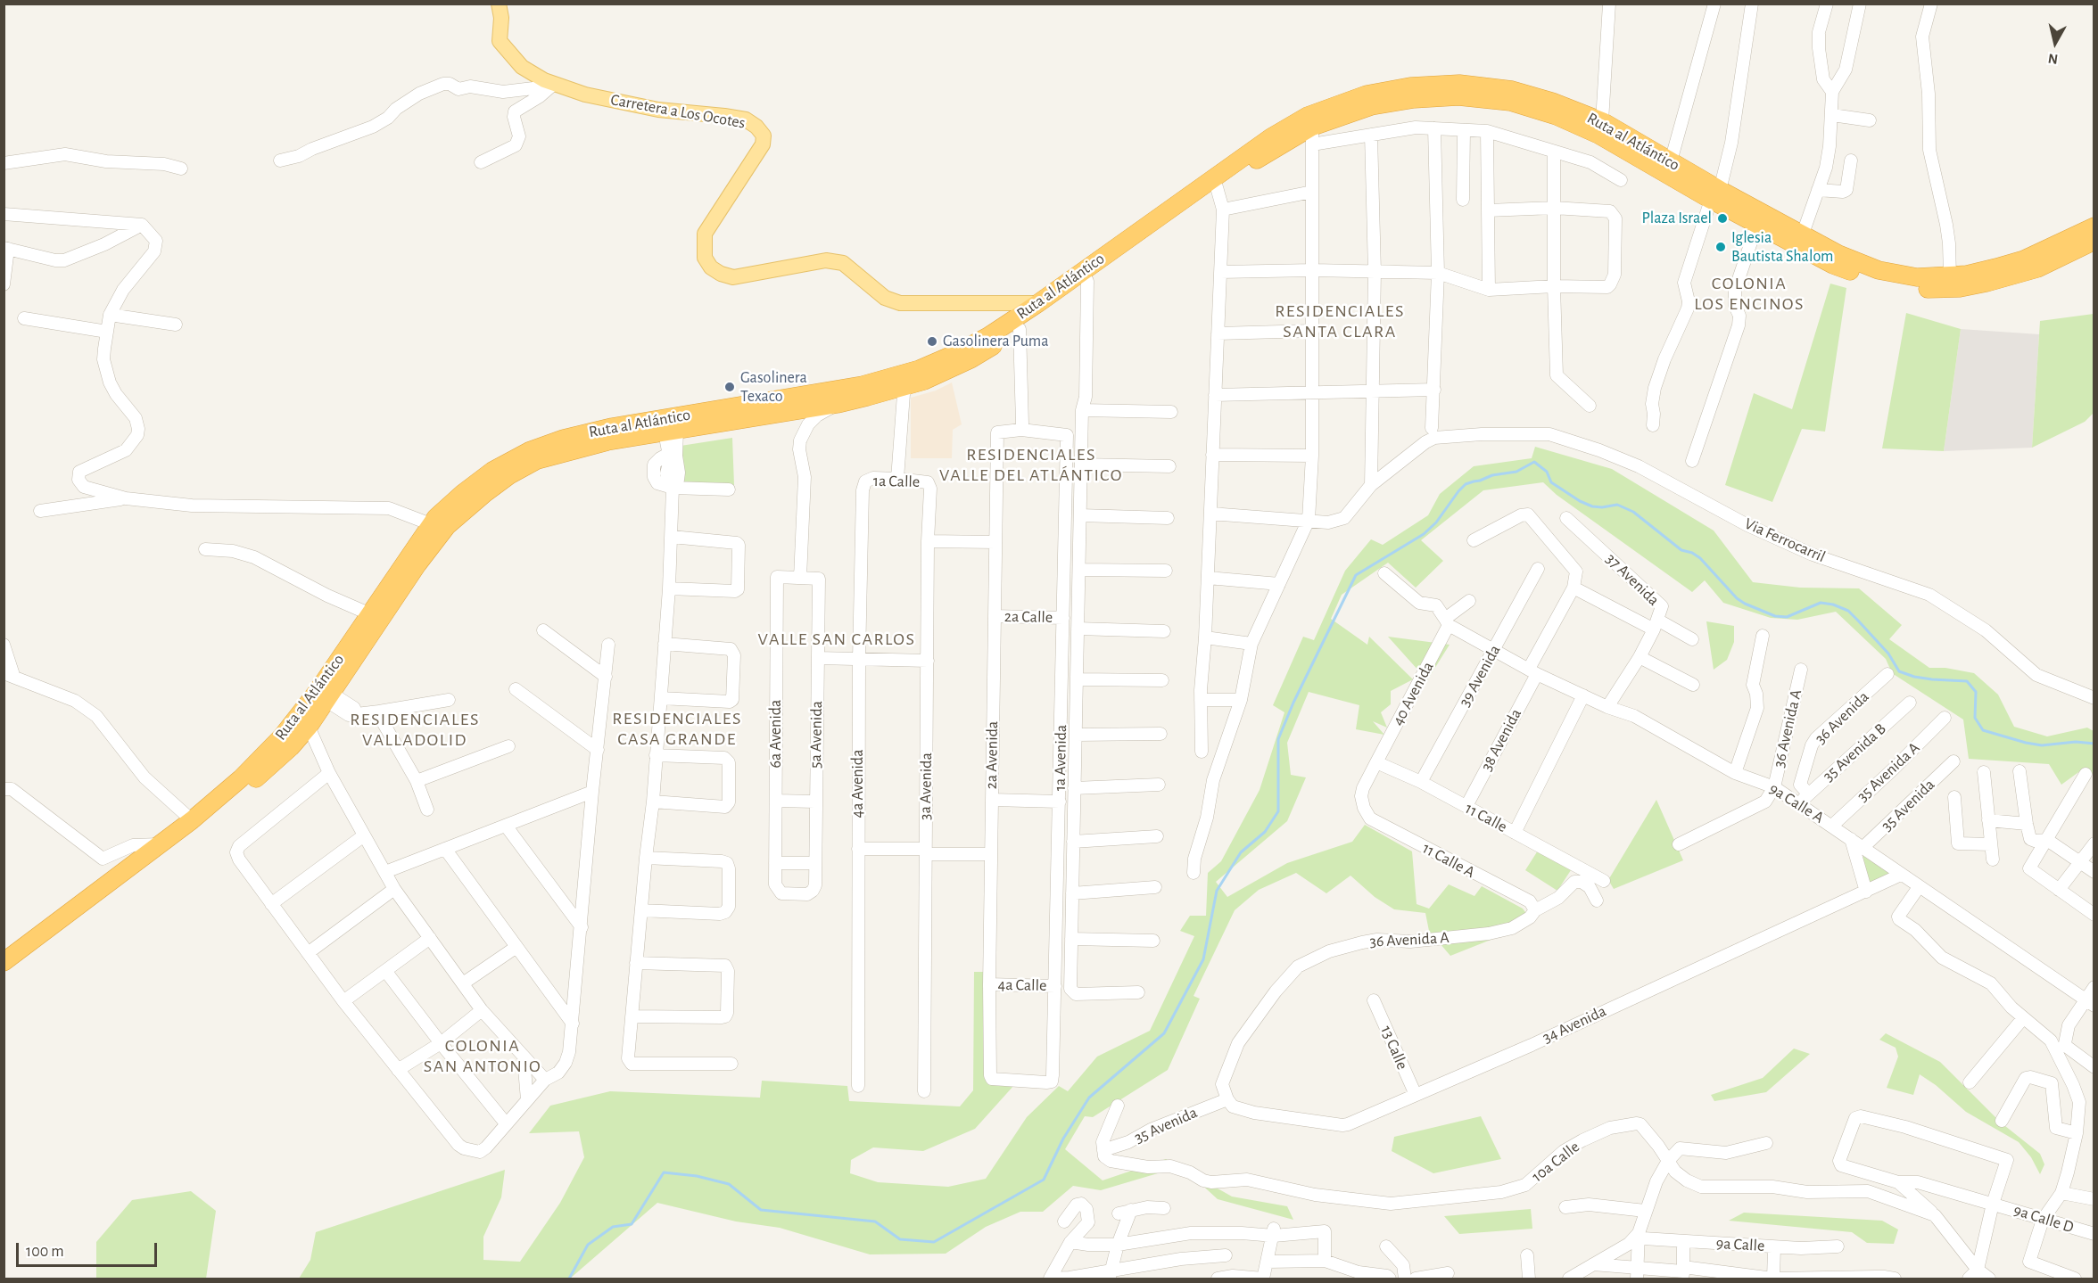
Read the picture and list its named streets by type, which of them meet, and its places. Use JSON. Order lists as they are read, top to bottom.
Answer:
{
  "streets": {
    "highway": ["Ruta al Atlántico"],
    "main road": ["Carretera a Los Ocotes"],
    "street": [
      "1a Calle",
      "Via Ferrocarril",
      "37 Avenida",
      "2a Calle",
      "39 Avenida",
      "40 Avenida",
      "36 Avenida",
      "36 Avenida A",
      "6a Avenida",
      "5a Avenida",
      "38 Avenida",
      "35 Avenida B",
      "2a Avenida",
      "1a Avenida",
      "35 Avenida A",
      "4a Avenida",
      "3a Avenida",
      "9a Calle A",
      "35 Avenida",
      "11 Calle",
      "11 Calle A",
      "4a Calle",
      "34 Avenida",
      "13 Calle",
      "10a Calle",
      "9a Calle D",
      "9a Calle"
    ]
  },
  "crossings": [
    ["Carretera a Los Ocotes", "Ruta al Atlántico"],
    ["1a Calle", "4a Avenida"],
    ["1a Calle", "3a Avenida"],
    ["37 Avenida", "9a Calle A"],
    ["2a Calle", "2a Avenida"],
    ["2a Calle", "1a Avenida"],
    ["39 Avenida", "9a Calle A"],
    ["39 Avenida", "11 Calle"],
    ["40 Avenida", "9a Calle A"],
    ["40 Avenida", "11 Calle"],
    ["40 Avenida", "11 Calle A"],
    ["36 Avenida", "35 Avenida B"],
    ["36 Avenida", "9a Calle A"],
    ["36 Avenida A", "9a Calle A"],
    ["36 Avenida A", "35 Avenida"],
    ["36 Avenida A", "11 Calle A"],
    ["36 Avenida A", "34 Avenida"],
    ["6a Avenida", "5a Avenida"],
    ["38 Avenida", "9a Calle A"],
    ["38 Avenida", "11 Calle"],
    ["35 Avenida B", "9a Calle A"],
    ["2a Avenida", "1a Avenida"],
    ["2a Avenida", "4a Calle"],
    ["1a Avenida", "4a Calle"],
    ["35 Avenida A", "9a Calle A"],
    ["9a Calle A", "35 Avenida"],
    ["9a Calle A", "34 Avenida"],
    ["35 Avenida", "34 Avenida"],
    ["35 Avenida", "10a Calle"],
    ["34 Avenida", "13 Calle"]
  ],
  "districts": [
    "COLONIA LOS ENCINOS",
    "RESIDENCIALES SANTA CLARA",
    "RESIDENCIALES VALLE DEL ATLÁNTICO",
    "VALLE SAN CARLOS",
    "RESIDENCIALES CASA GRANDE",
    "RESIDENCIALES VALLADOLID",
    "COLONIA SAN ANTONIO"
  ],
  "places": [
    "Plaza Israel",
    "Iglesia Bautista Shalom",
    "Gasolinera Puma",
    "Gasolinera Texaco"
  ],
  "scale_bar": "100 m",
  "north": "bottom"
}
